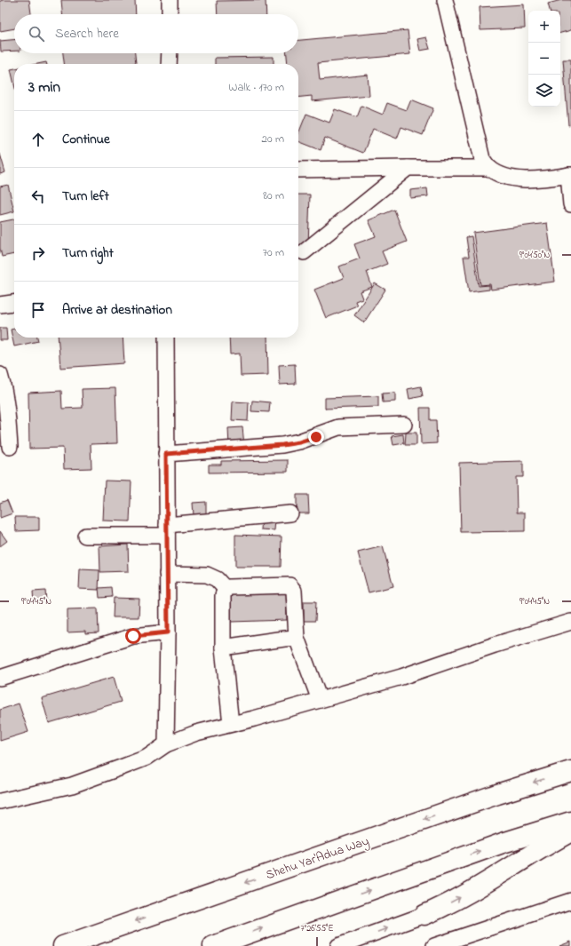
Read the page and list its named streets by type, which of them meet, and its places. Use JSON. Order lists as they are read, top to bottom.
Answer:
{
  "streets": {
    "highway": ["Shehu Yar'Adua Way"]
  },
  "page": {
    "map_buttons": ["+", "−"],
    "search": "Search here",
    "heading": ["3 min", "Walk · 170 m"],
    "list": [
      ["Continue", "20 m"],
      ["Turn left", "80 m"],
      ["Turn right", "70 m"],
      "Arrive at destination"
    ]
  },
  "coordinates": ["9°04'50\"N", "9°04'45\"N", "7°26'55\"E"]
}
